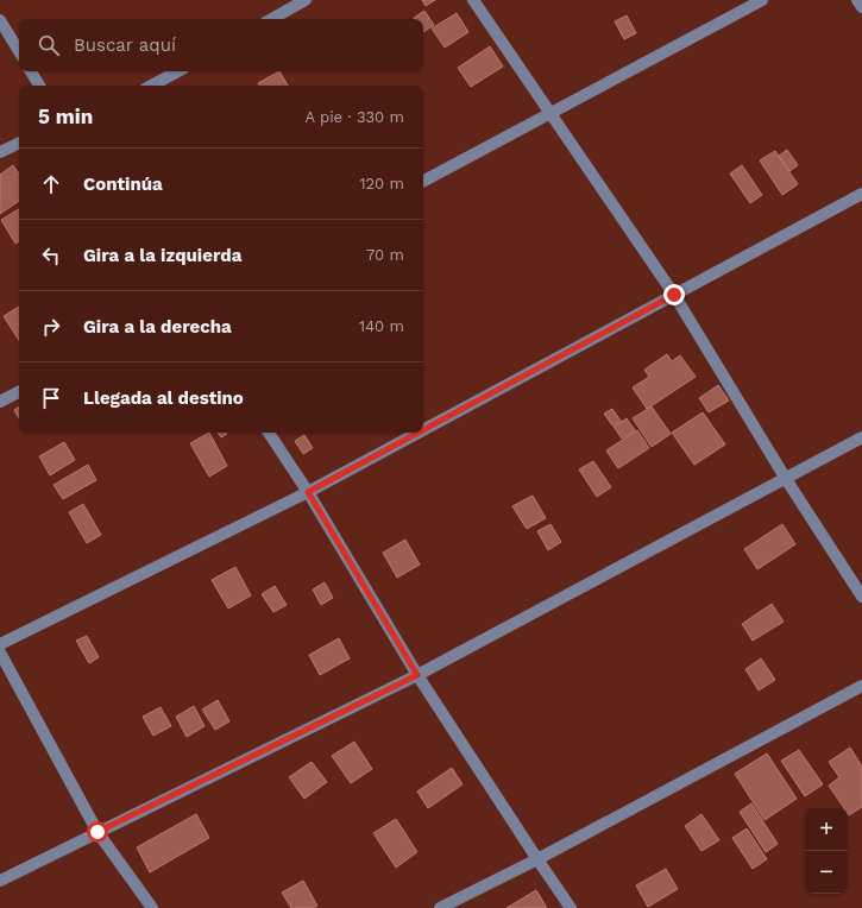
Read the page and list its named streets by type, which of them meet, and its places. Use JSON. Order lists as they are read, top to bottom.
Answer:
{
  "page": {
    "search": "Buscar aquí",
    "heading": ["5 min", "A pie · 330 m"],
    "list": [
      ["Continúa", "120 m"],
      ["Gira a la izquierda", "70 m"],
      ["Gira a la derecha", "140 m"],
      "Llegada al destino"
    ],
    "map_buttons": ["+", "−"]
  }
}
